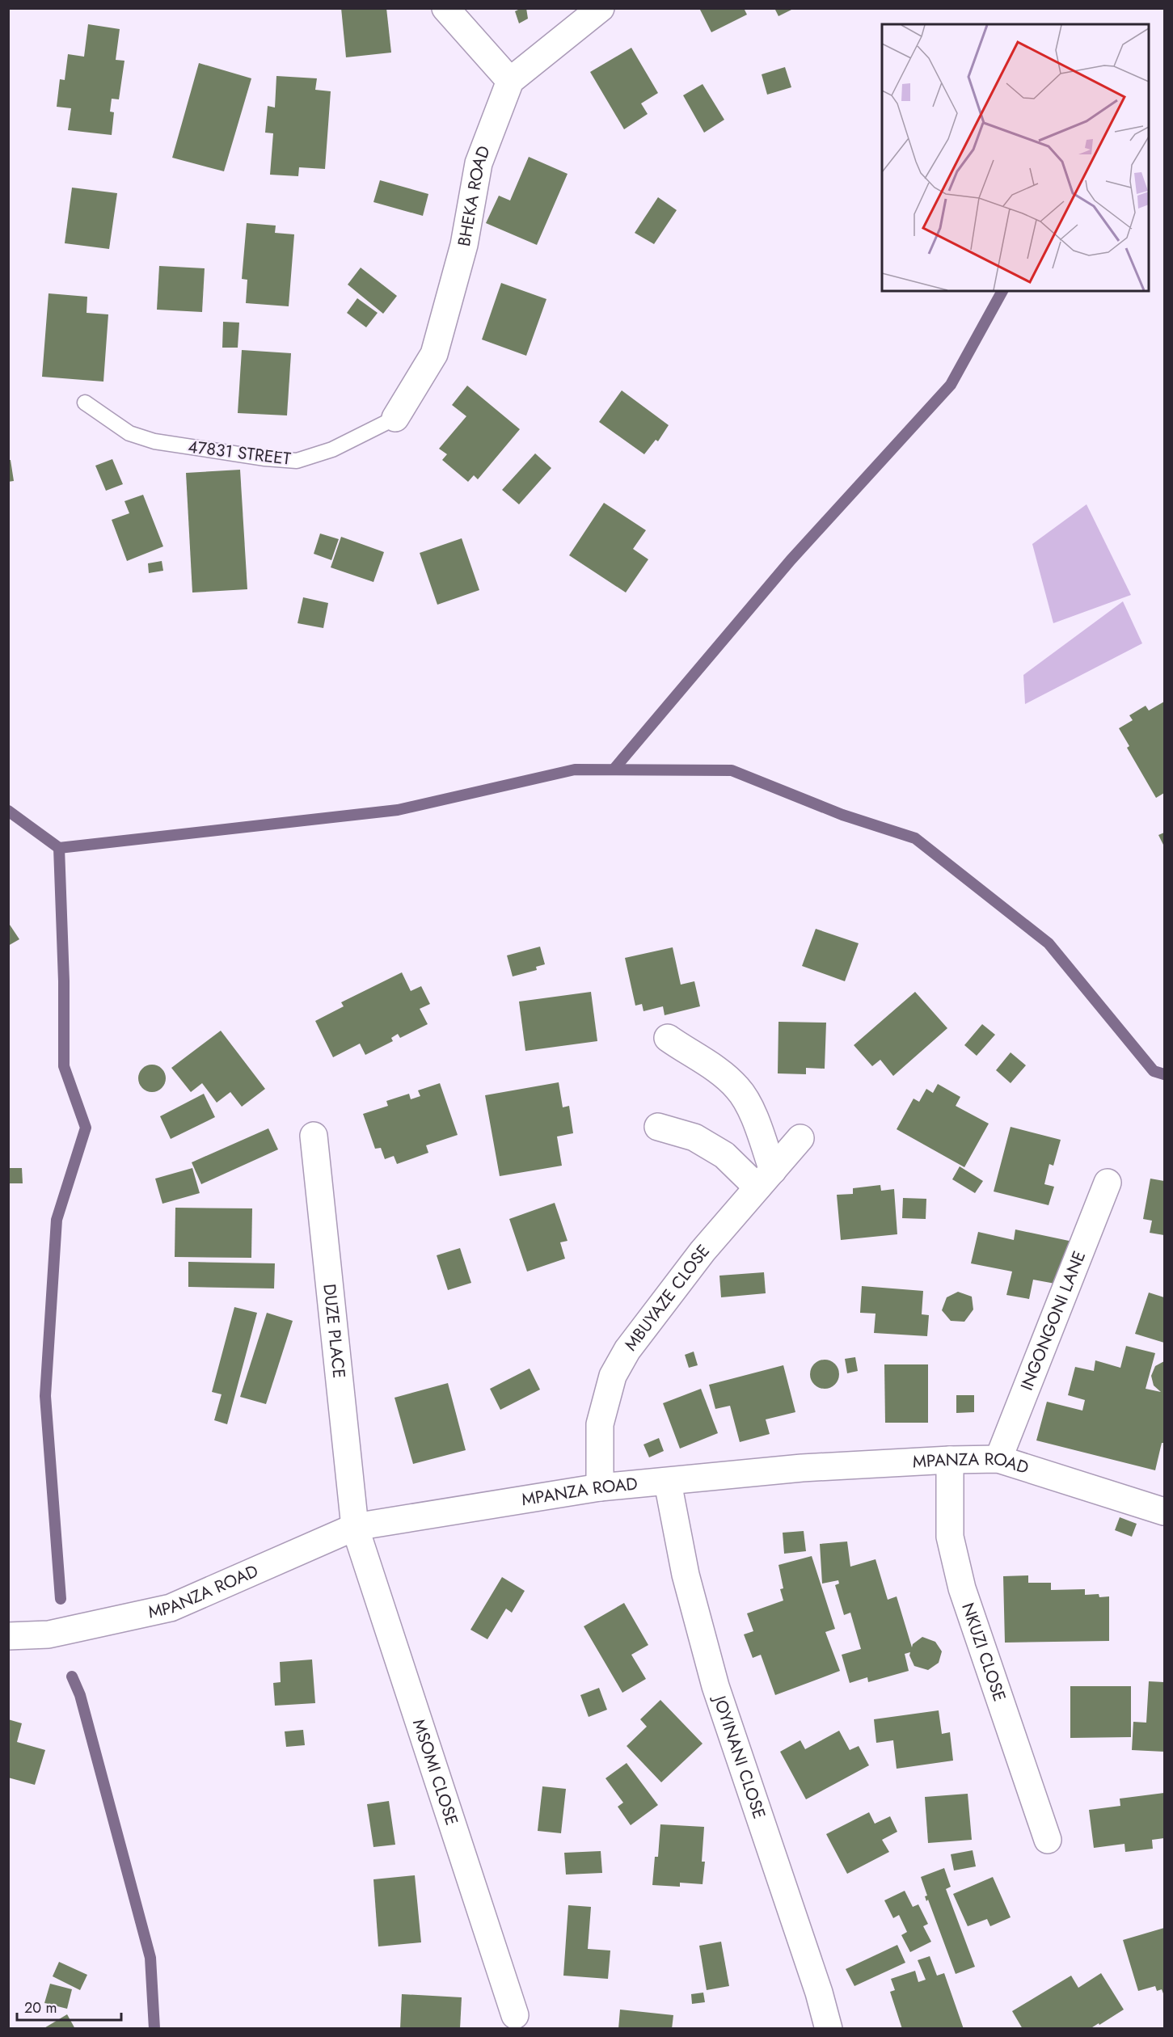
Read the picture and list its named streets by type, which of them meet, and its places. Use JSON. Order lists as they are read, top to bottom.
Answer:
{
  "streets": {
    "street": [
      "BHEKA ROAD",
      "MBUYAZE CLOSE",
      "INGONGONI LANE",
      "DUZE PLACE",
      "MPANZA ROAD",
      "NKUZI CLOSE",
      "JOYINANI CLOSE",
      "MSOMI CLOSE"
    ],
    "lane": ["47831 STREET"]
  },
  "crossings": [
    ["BHEKA ROAD", "47831 STREET"],
    ["MBUYAZE CLOSE", "MPANZA ROAD"],
    ["INGONGONI LANE", "MPANZA ROAD"],
    ["DUZE PLACE", "MPANZA ROAD"],
    ["DUZE PLACE", "MSOMI CLOSE"],
    ["MPANZA ROAD", "NKUZI CLOSE"],
    ["MPANZA ROAD", "JOYINANI CLOSE"],
    ["MPANZA ROAD", "MSOMI CLOSE"]
  ],
  "scale_bar": "20 m"
}
